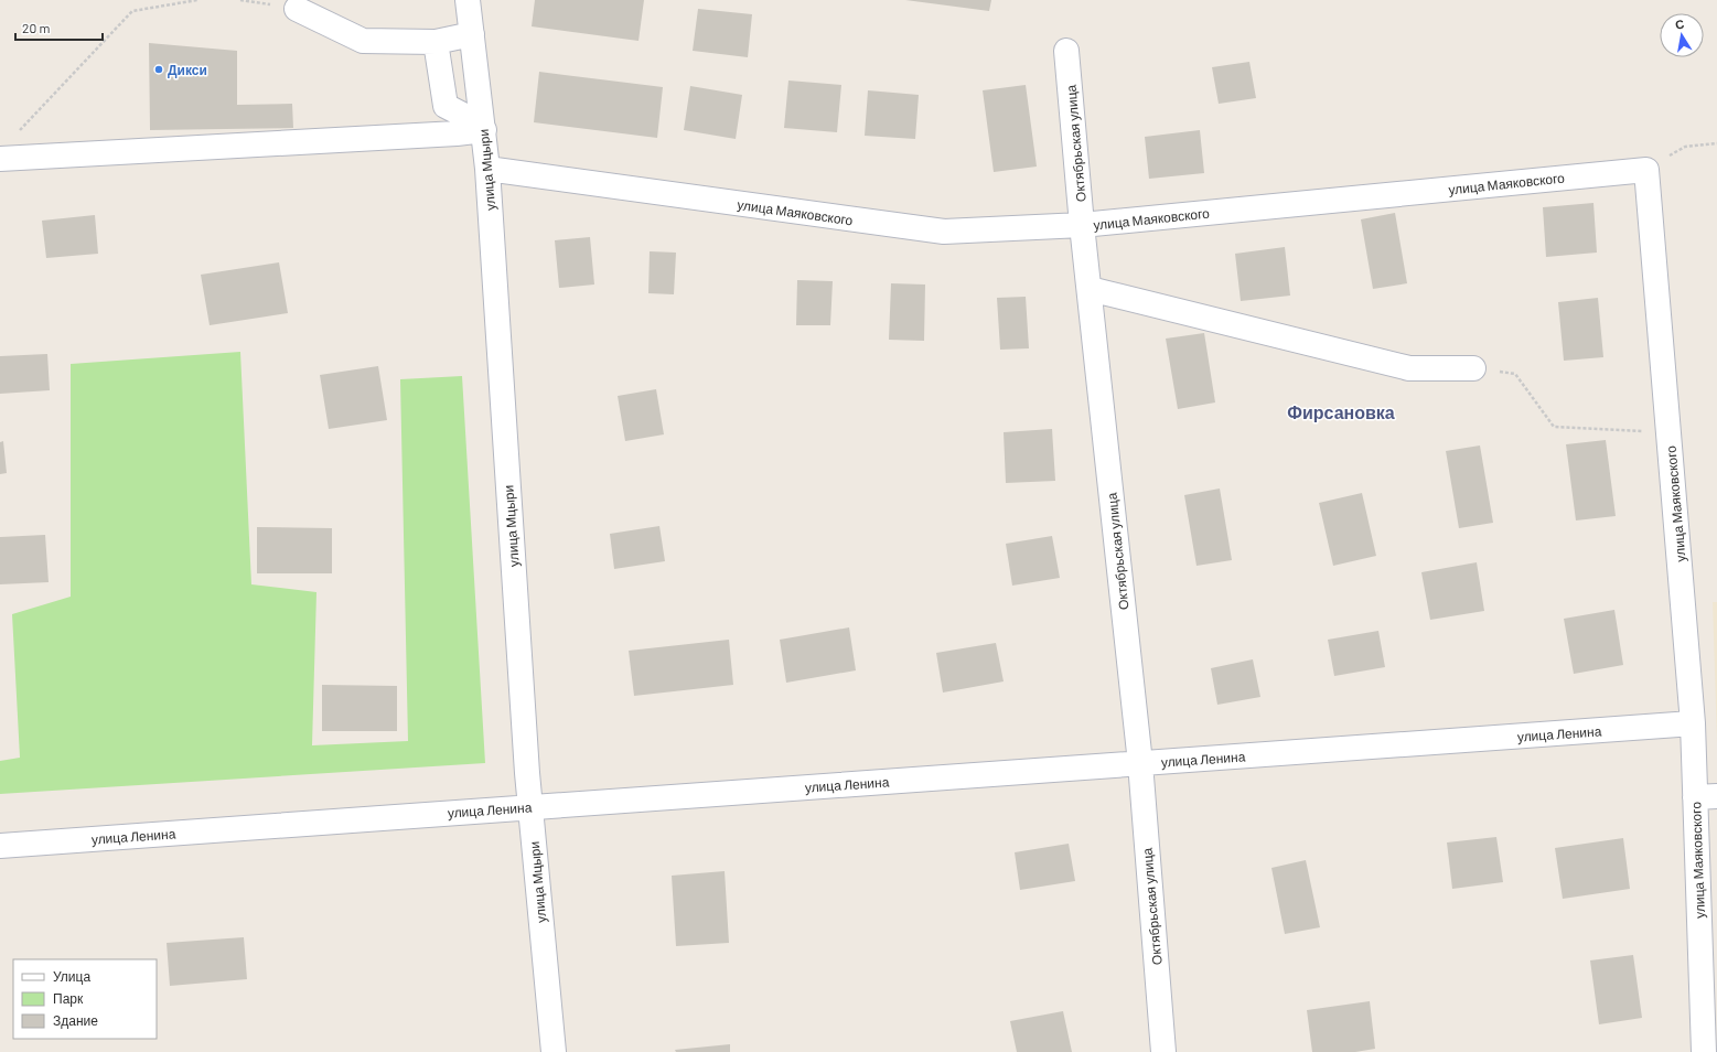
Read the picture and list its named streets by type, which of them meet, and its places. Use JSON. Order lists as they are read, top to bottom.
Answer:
{
  "streets": {
    "street": [
      "Октябрьская улица",
      "улица Мцыри",
      "улица Маяковского",
      "улица Ленина"
    ]
  },
  "crossings": [
    ["Октябрьская улица", "улица Маяковского"],
    ["Октябрьская улица", "улица Ленина"],
    ["улица Мцыри", "улица Маяковского"],
    ["улица Мцыри", "улица Ленина"],
    ["улица Маяковского", "улица Ленина"]
  ],
  "districts": ["Фирсановка"],
  "places": ["Дикси"],
  "legend": ["Улица", "Парк", "Здание"],
  "scale_bar": "20 m",
  "north": "top"
}
